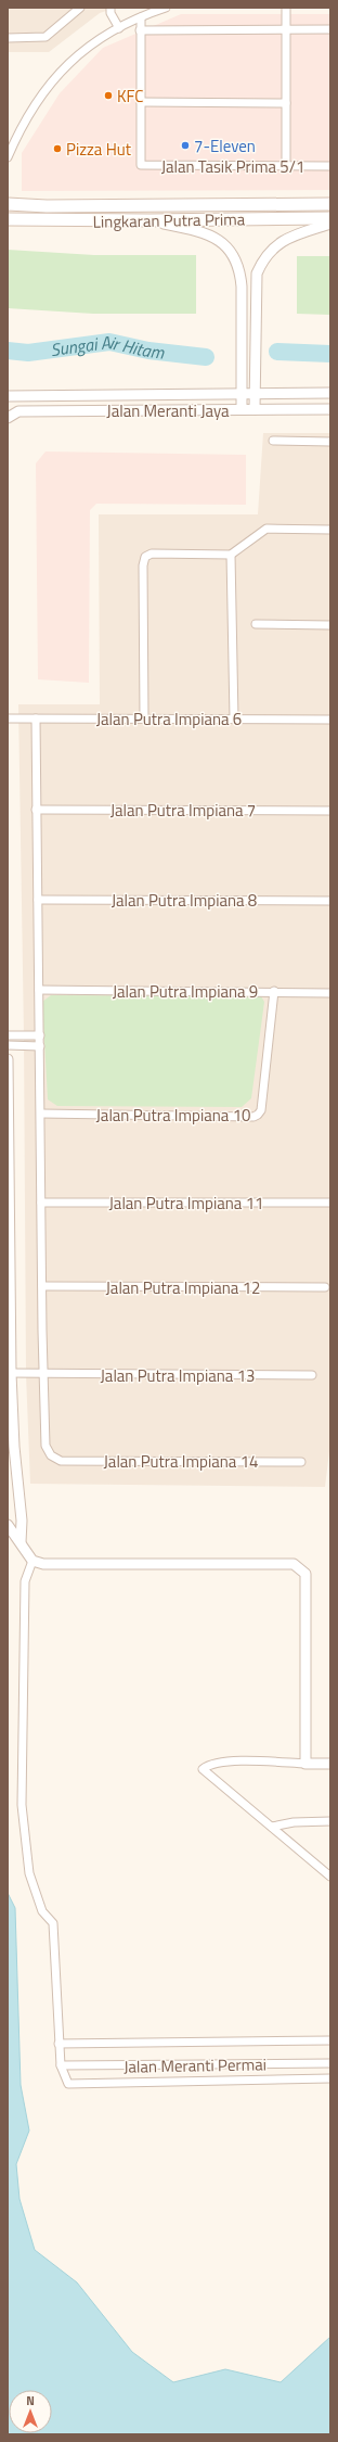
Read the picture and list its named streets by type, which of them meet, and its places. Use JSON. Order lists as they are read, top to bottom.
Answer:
{
  "streets": {
    "main road": ["Lingkaran Putra Prima"],
    "street": [
      "Jalan Tasik Prima 5/1",
      "Jalan Meranti Jaya",
      "Jalan Putra Impiana 6",
      "Jalan Putra Impiana 7",
      "Jalan Putra Impiana 8",
      "Jalan Putra Impiana 9",
      "Jalan Putra Impiana 10",
      "Jalan Putra Impiana 11",
      "Jalan Putra Impiana 12",
      "Jalan Putra Impiana 13",
      "Jalan Putra Impiana 14",
      "Jalan Meranti Permai"
    ]
  },
  "crossings": [
    ["Jalan Putra Impiana 9", "Jalan Putra Impiana 10"],
    ["Jalan Putra Impiana 13", "Jalan Putra Impiana 14"]
  ],
  "water": ["Sungai Air Hitam"],
  "places": ["KFC", "7-Eleven", "Pizza Hut"],
  "north": "top"
}
